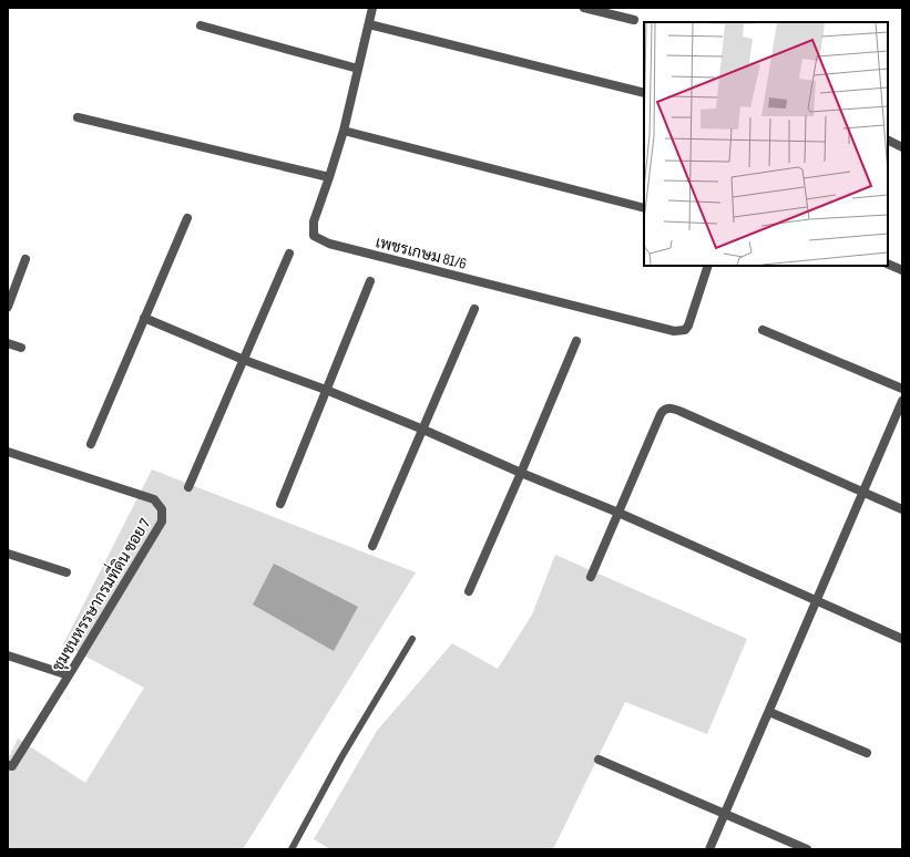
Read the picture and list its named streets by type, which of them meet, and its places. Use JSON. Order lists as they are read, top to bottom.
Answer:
{
  "streets": {
    "street": ["เพชรเกษม 81/6", "ชุมชนหรรษากรมที่ดิน ซอย 7"]
  }
}
